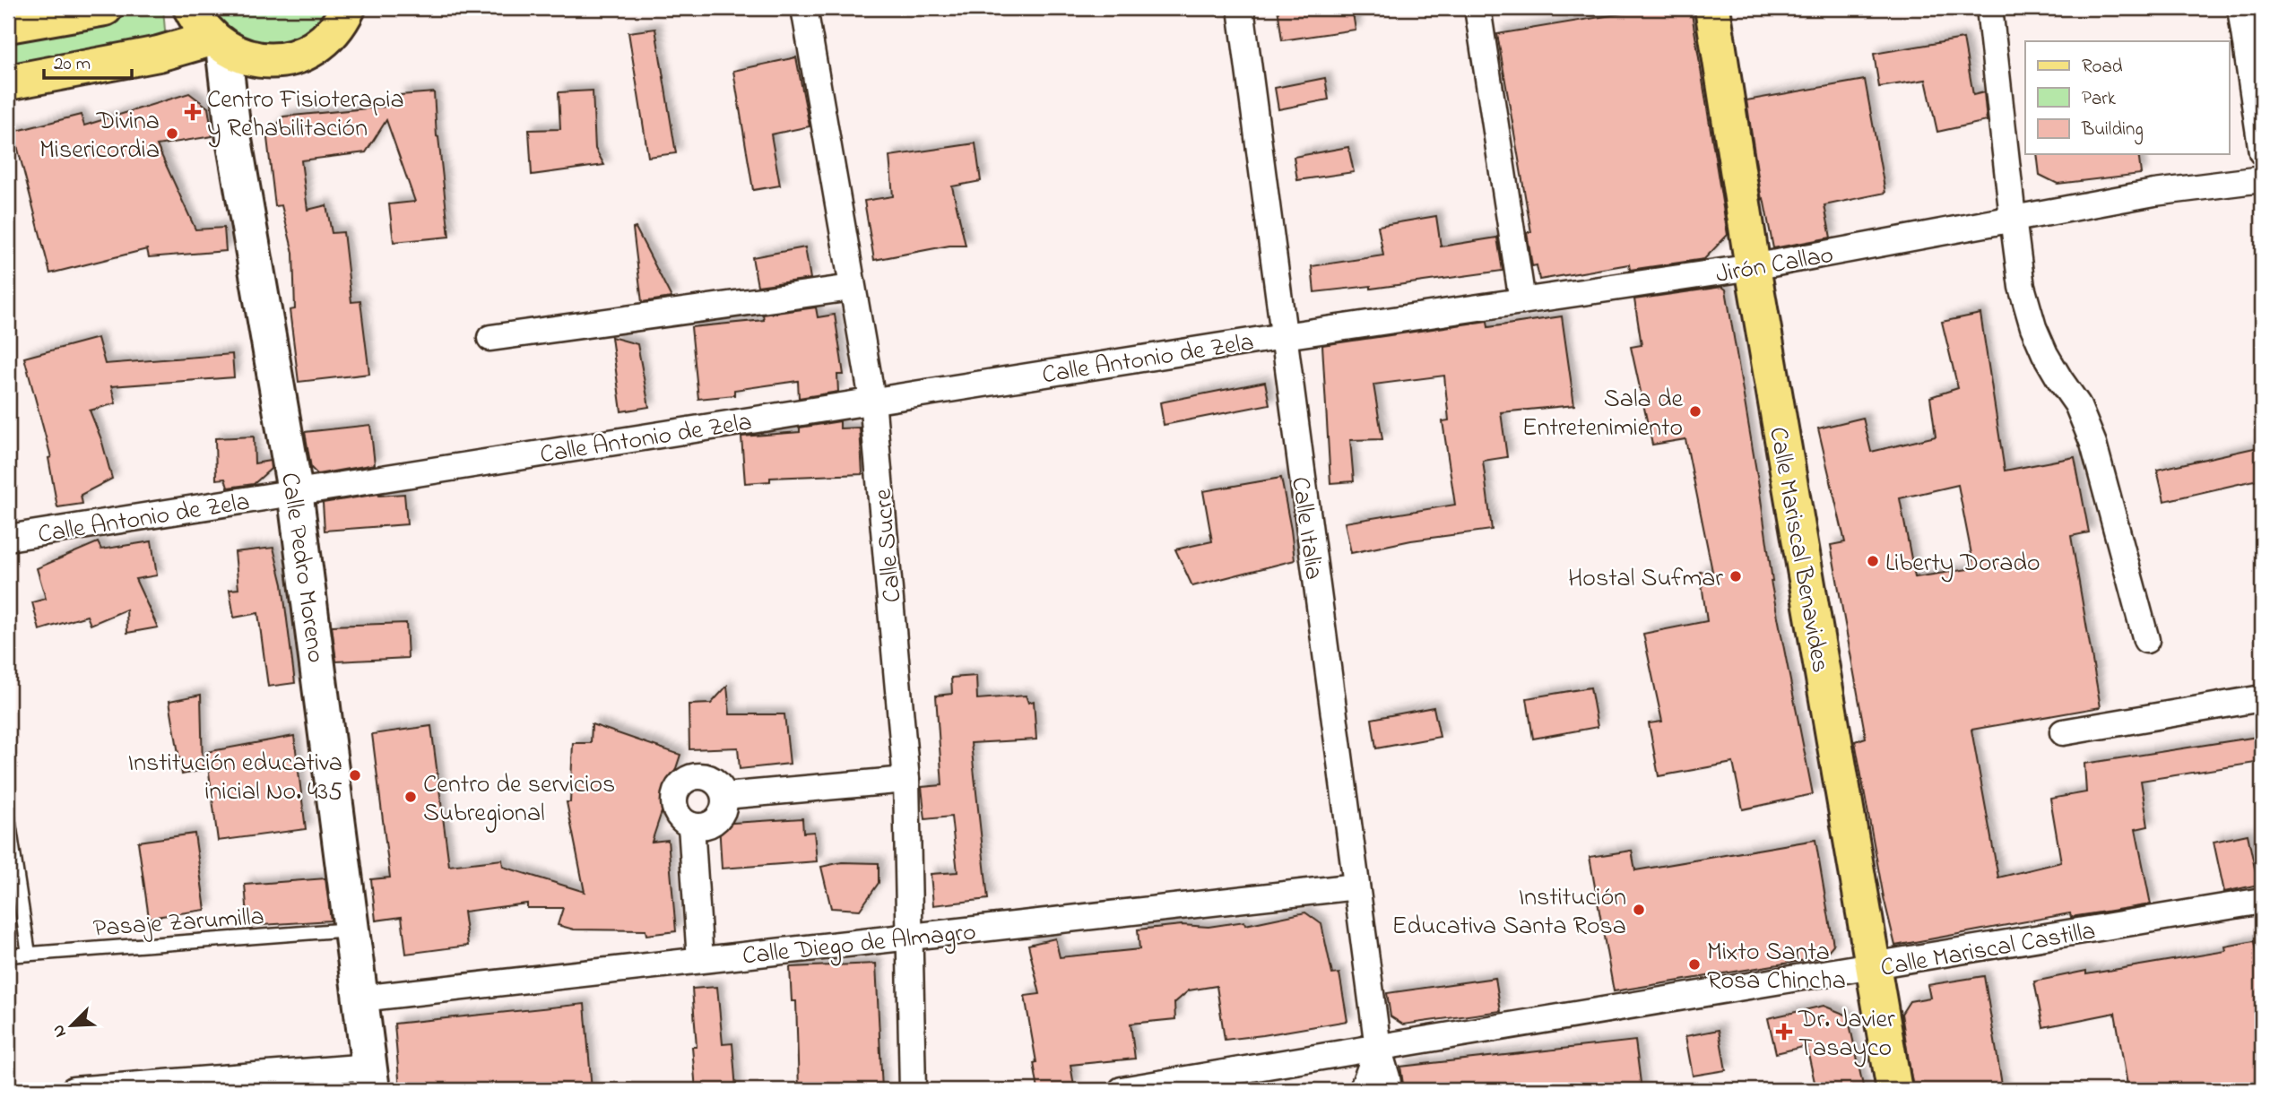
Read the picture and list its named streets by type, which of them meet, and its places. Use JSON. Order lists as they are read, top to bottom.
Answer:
{
  "streets": {
    "main road": ["Calle Mariscal Benavides", "Calle Pedro Moreno"],
    "street": [
      "Jirón Callao",
      "Calle Antonio de Zela",
      "Calle Italia",
      "Calle Sucre",
      "Calle Diego de Almagro",
      "Calle Mariscal Castilla"
    ],
    "lane": ["Pasaje Zarumilla"]
  },
  "crossings": [
    ["Jirón Callao", "Calle Antonio de Zela"],
    ["Jirón Callao", "Calle Italia"],
    ["Jirón Callao", "Calle Mariscal Benavides"],
    ["Calle Antonio de Zela", "Calle Italia"],
    ["Calle Antonio de Zela", "Calle Sucre"],
    ["Calle Antonio de Zela", "Calle Pedro Moreno"],
    ["Calle Italia", "Calle Diego de Almagro"],
    ["Calle Italia", "Calle Mariscal Castilla"],
    ["Calle Sucre", "Calle Diego de Almagro"],
    ["Calle Mariscal Benavides", "Calle Mariscal Castilla"],
    ["Calle Pedro Moreno", "Pasaje Zarumilla"],
    ["Calle Pedro Moreno", "Calle Diego de Almagro"]
  ],
  "places": {
    "health": ["Centro Fisioterapia y Rehabilitación", "Dr. Javier Tasayco"],
    "other": [
      "Divina Misericordia",
      "Sala de Entretenimiento",
      "Liberty Dorado",
      "Hostal Sufmar",
      "Institución educativa inicial No. 435",
      "Centro de servicios Subregional",
      "Institución Educativa Santa Rosa",
      "Mixto Santa Rosa Chincha"
    ]
  },
  "legend": ["Road", "Park", "Building"],
  "scale_bar": "20 m",
  "north": "bottom left"
}
